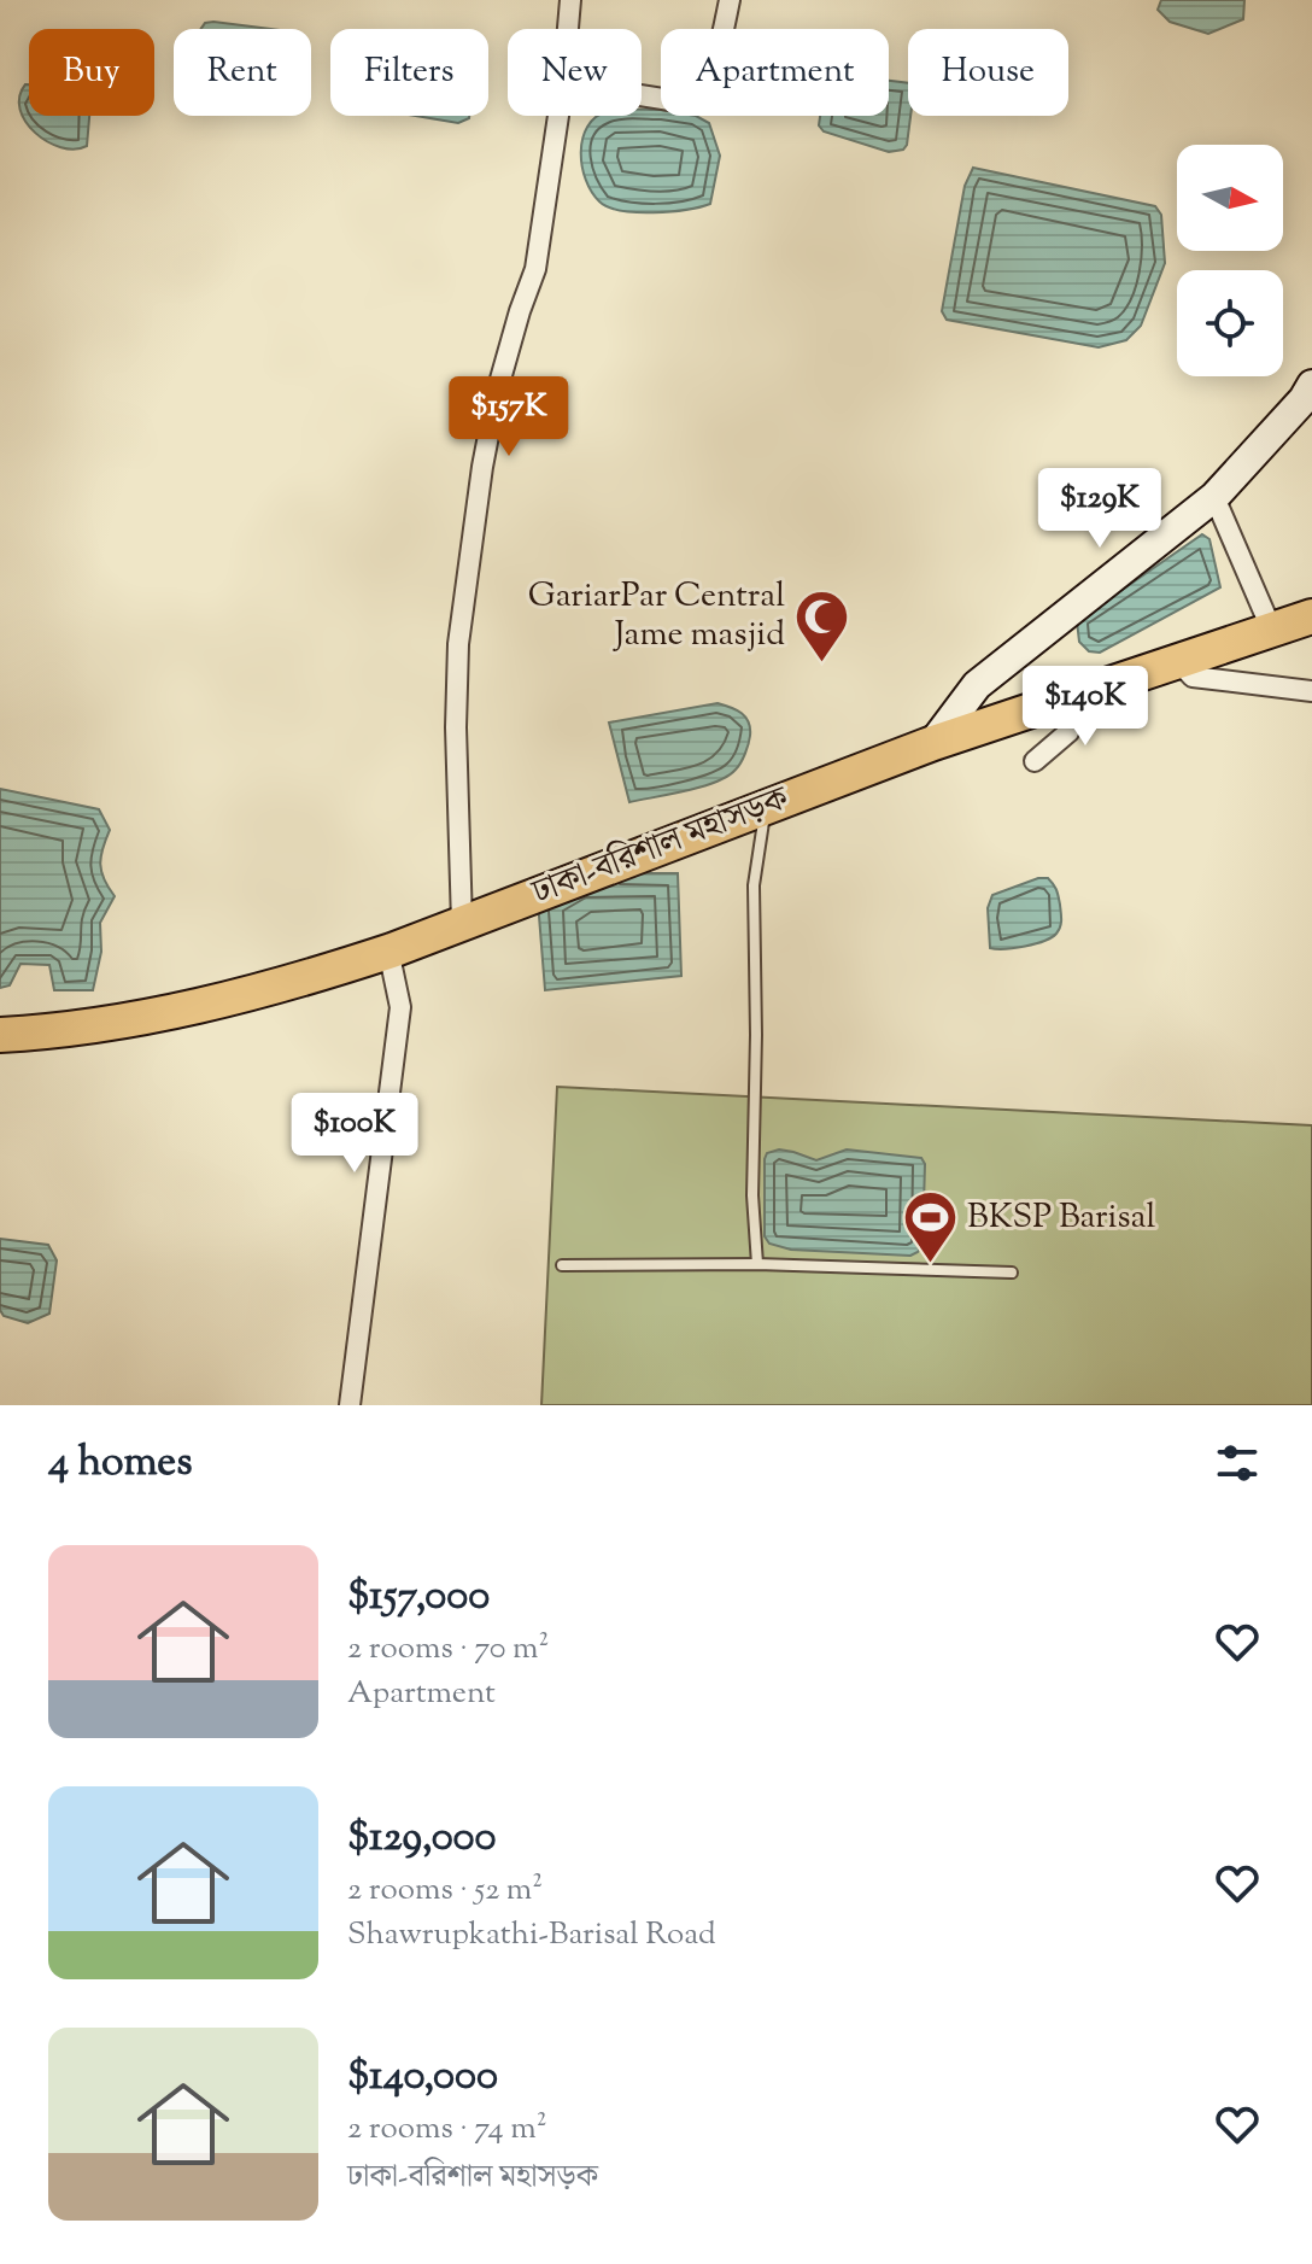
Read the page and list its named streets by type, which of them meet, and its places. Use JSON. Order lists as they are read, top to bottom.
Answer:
{
  "streets": {
    "highway": ["ঢাকা-বরিশাল মহাসড়ক"]
  },
  "places": {
    "mosque": ["GariarPar Central Jame masjid"],
    "sports": ["BKSP Barisal"]
  },
  "north": "right",
  "page": {
    "chip": [
      "Buy",
      "Rent",
      "Filters",
      "New",
      "Apartment",
      "House"
    ],
    "price": [
      "$157K",
      "$129K",
      "$140K",
      "$100K"
    ],
    "heading": "4 homes",
    "list": [
      {
        "name": "$157,000",
        "note": "2 rooms · 70 m² · Apartment"
      },
      {
        "name": "$129,000",
        "note": "2 rooms · 52 m² · Shawrupkathi-Barisal Road"
      },
      {
        "name": "$140,000",
        "note": "2 rooms · 74 m² · ঢাকা-বরিশাল মহাসড়ক"
      }
    ]
  }
}
